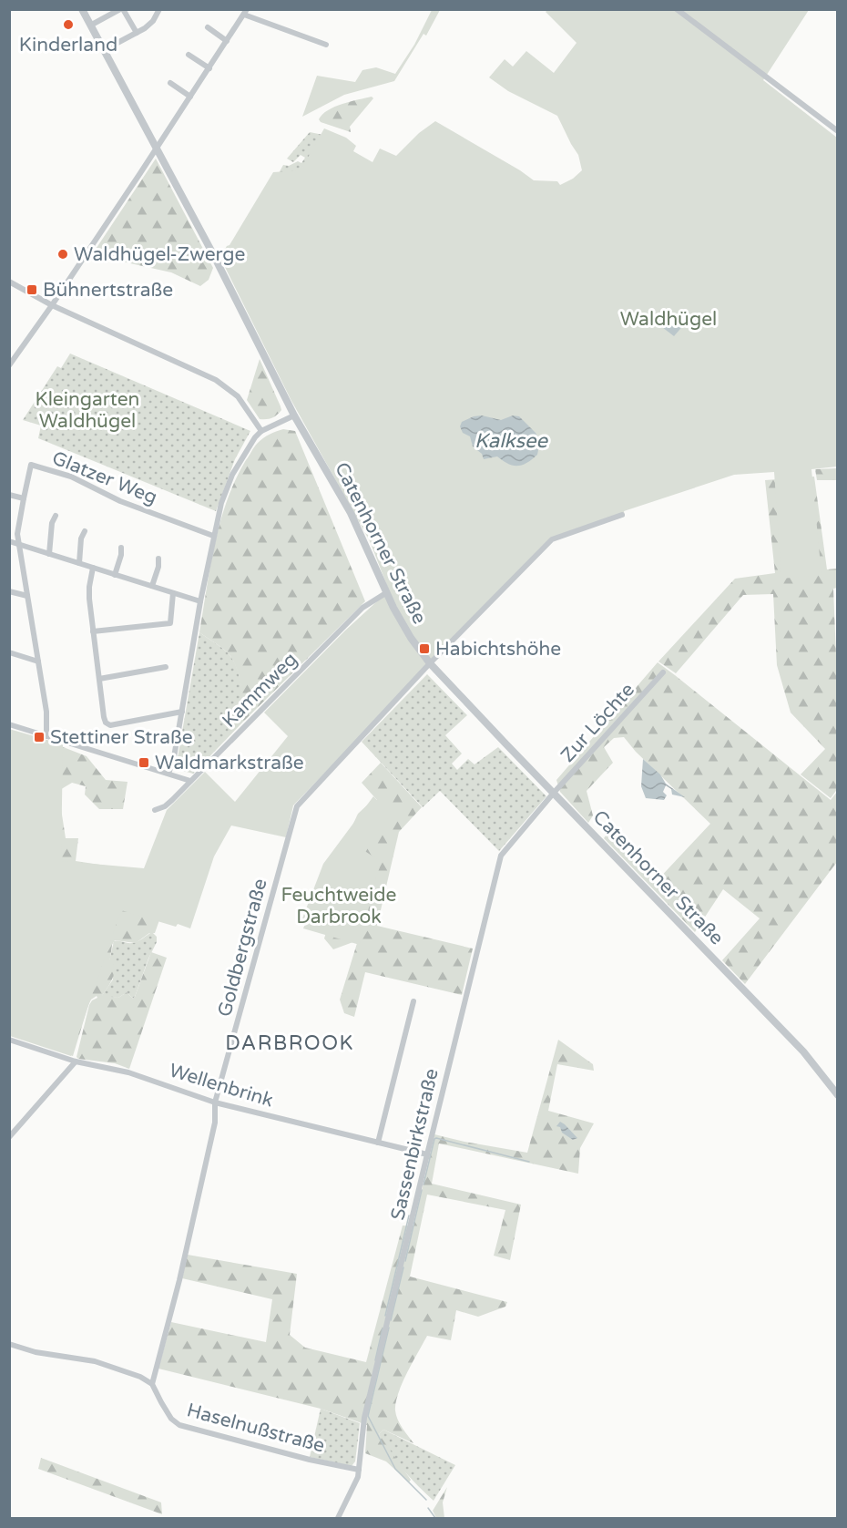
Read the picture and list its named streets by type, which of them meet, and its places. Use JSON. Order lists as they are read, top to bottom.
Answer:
{
  "streets": {
    "street": [
      "Glatzer Weg",
      "Catenhorner Straße",
      "Kammweg",
      "Zur Löchte",
      "Goldbergstraße",
      "Wellenbrink",
      "Sassenbirkstraße",
      "Haselnußstraße"
    ]
  },
  "crossings": [
    ["Catenhorner Straße", "Kammweg"],
    ["Catenhorner Straße", "Zur Löchte"],
    ["Catenhorner Straße", "Goldbergstraße"],
    ["Catenhorner Straße", "Sassenbirkstraße"],
    ["Zur Löchte", "Sassenbirkstraße"],
    ["Goldbergstraße", "Wellenbrink"],
    ["Goldbergstraße", "Haselnußstraße"],
    ["Wellenbrink", "Sassenbirkstraße"],
    ["Sassenbirkstraße", "Haselnußstraße"]
  ],
  "districts": ["DARBROOK"],
  "water": ["Kalksee"],
  "parks": ["Waldhügel", "Kleingarten Waldhügel", "Feuchtweide Darbrook"],
  "places": {
    "other": ["Kinderland", "Waldhügel-Zwerge"],
    "transit": [
      "Bühnertstraße",
      "Habichtshöhe",
      "Stettiner Straße",
      "Waldmarkstraße"
    ]
  }
}
